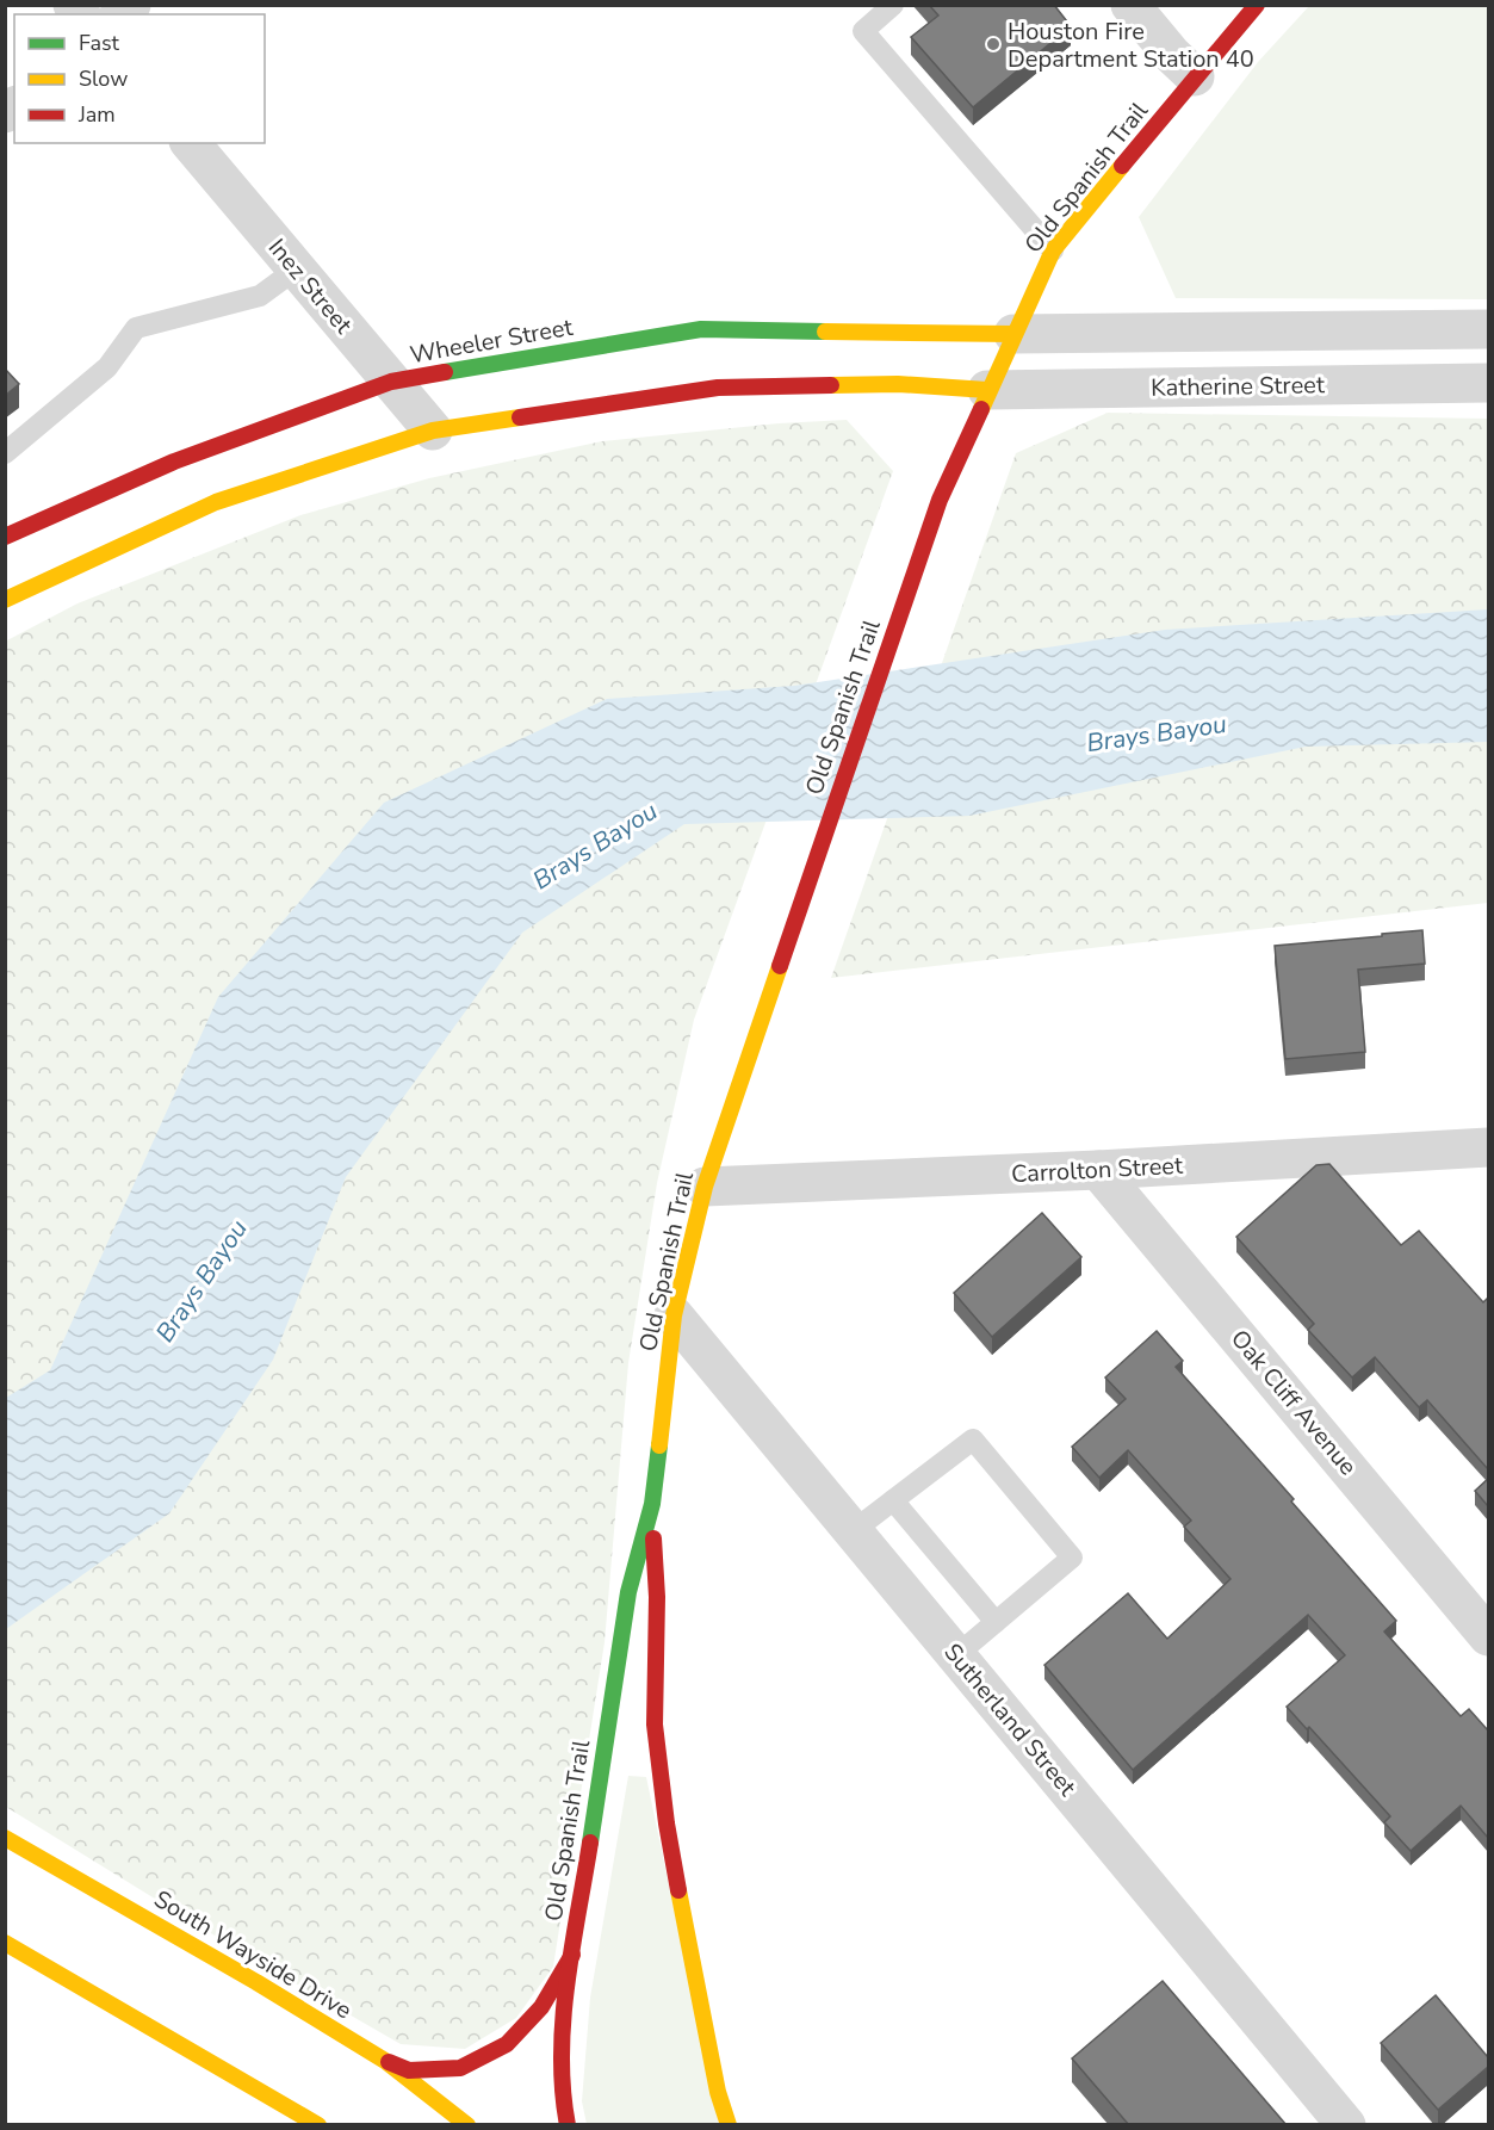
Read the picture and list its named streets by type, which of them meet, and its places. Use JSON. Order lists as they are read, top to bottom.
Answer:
{
  "streets": {
    "main road": ["Old Spanish Trail", "Wheeler Street", "South Wayside Drive"],
    "street": [
      "Inez Street",
      "Katherine Street",
      "Carrolton Street",
      "Oak Cliff Avenue",
      "Sutherland Street"
    ]
  },
  "crossings": [
    ["Old Spanish Trail", "Wheeler Street"],
    ["Old Spanish Trail", "Katherine Street"],
    ["Old Spanish Trail", "Carrolton Street"],
    ["Old Spanish Trail", "Sutherland Street"],
    ["Inez Street", "Wheeler Street"],
    ["Carrolton Street", "Oak Cliff Avenue"]
  ],
  "water": ["Brays Bayou"],
  "places": ["Houston Fire Department Station 40"],
  "legend": ["Fast", "Slow", "Jam"]
}
